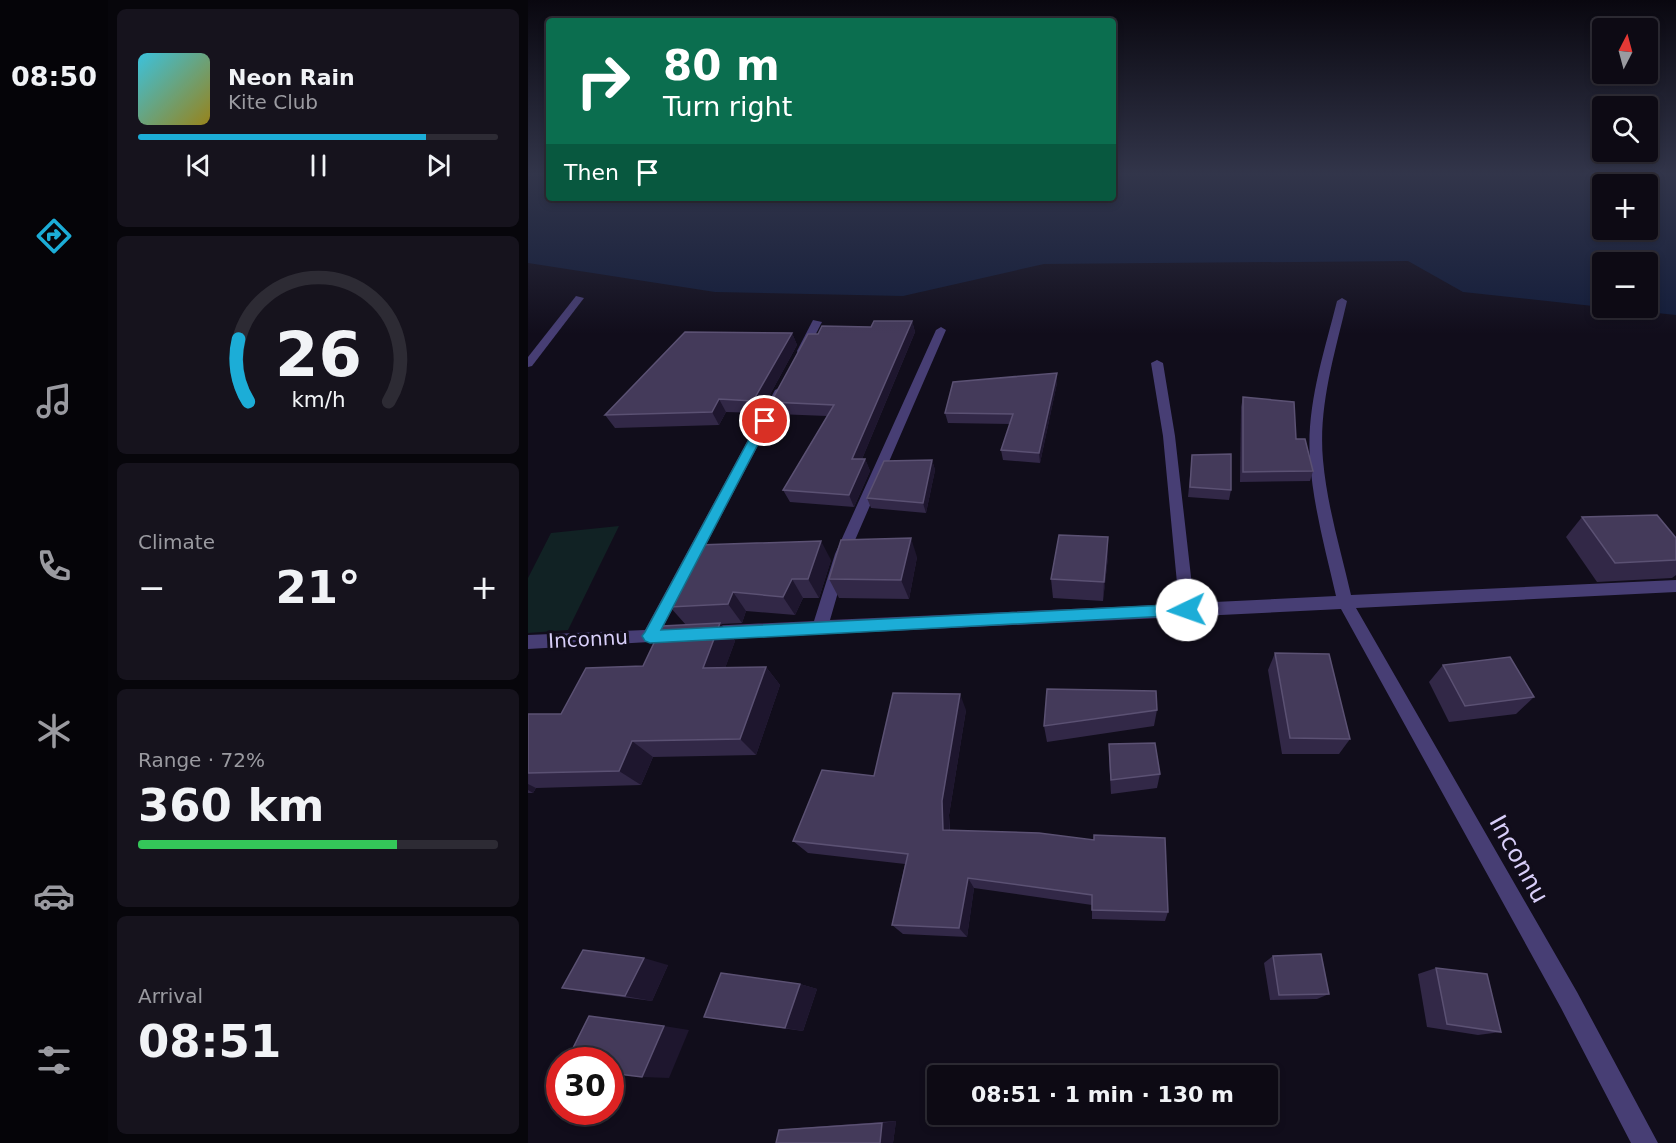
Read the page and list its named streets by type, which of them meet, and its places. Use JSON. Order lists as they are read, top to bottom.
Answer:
{
  "streets": {
    "street": ["Inconnu"]
  },
  "north": "top",
  "page": {
    "tabs": "08:50",
    "map_buttons": ["+", "−"],
    "turn": ["80 m", "Turn right"],
    "song": ["Neon Rain", "Kite Club"],
    "then": "Then",
    "tile": [
      "Climate",
      ["Range · 72%", "360 km"],
      ["Arrival", "08:51"]
    ],
    "heat": ["−", "21°", "+"],
    "limit": "30",
    "trip": "08:51 · 1 min · 130 m",
    "gauge": ["26", "km/h"]
  }
}
